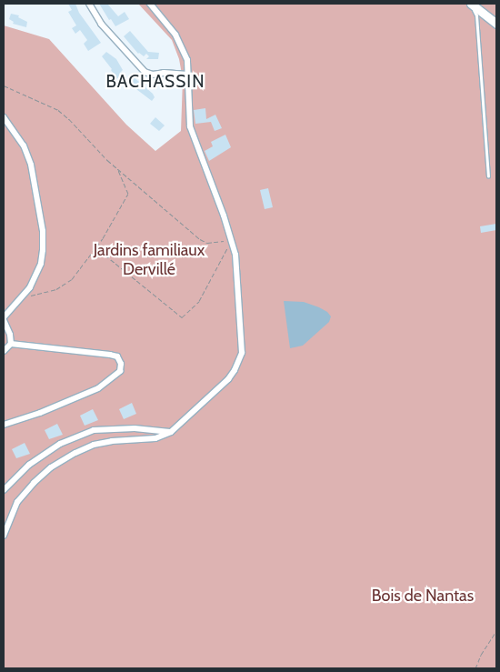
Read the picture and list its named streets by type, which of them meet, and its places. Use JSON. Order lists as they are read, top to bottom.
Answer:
{
  "districts": ["BACHASSIN"],
  "parks": ["Jardins familiaux Dervillé", "Bois de Nantas"]
}
